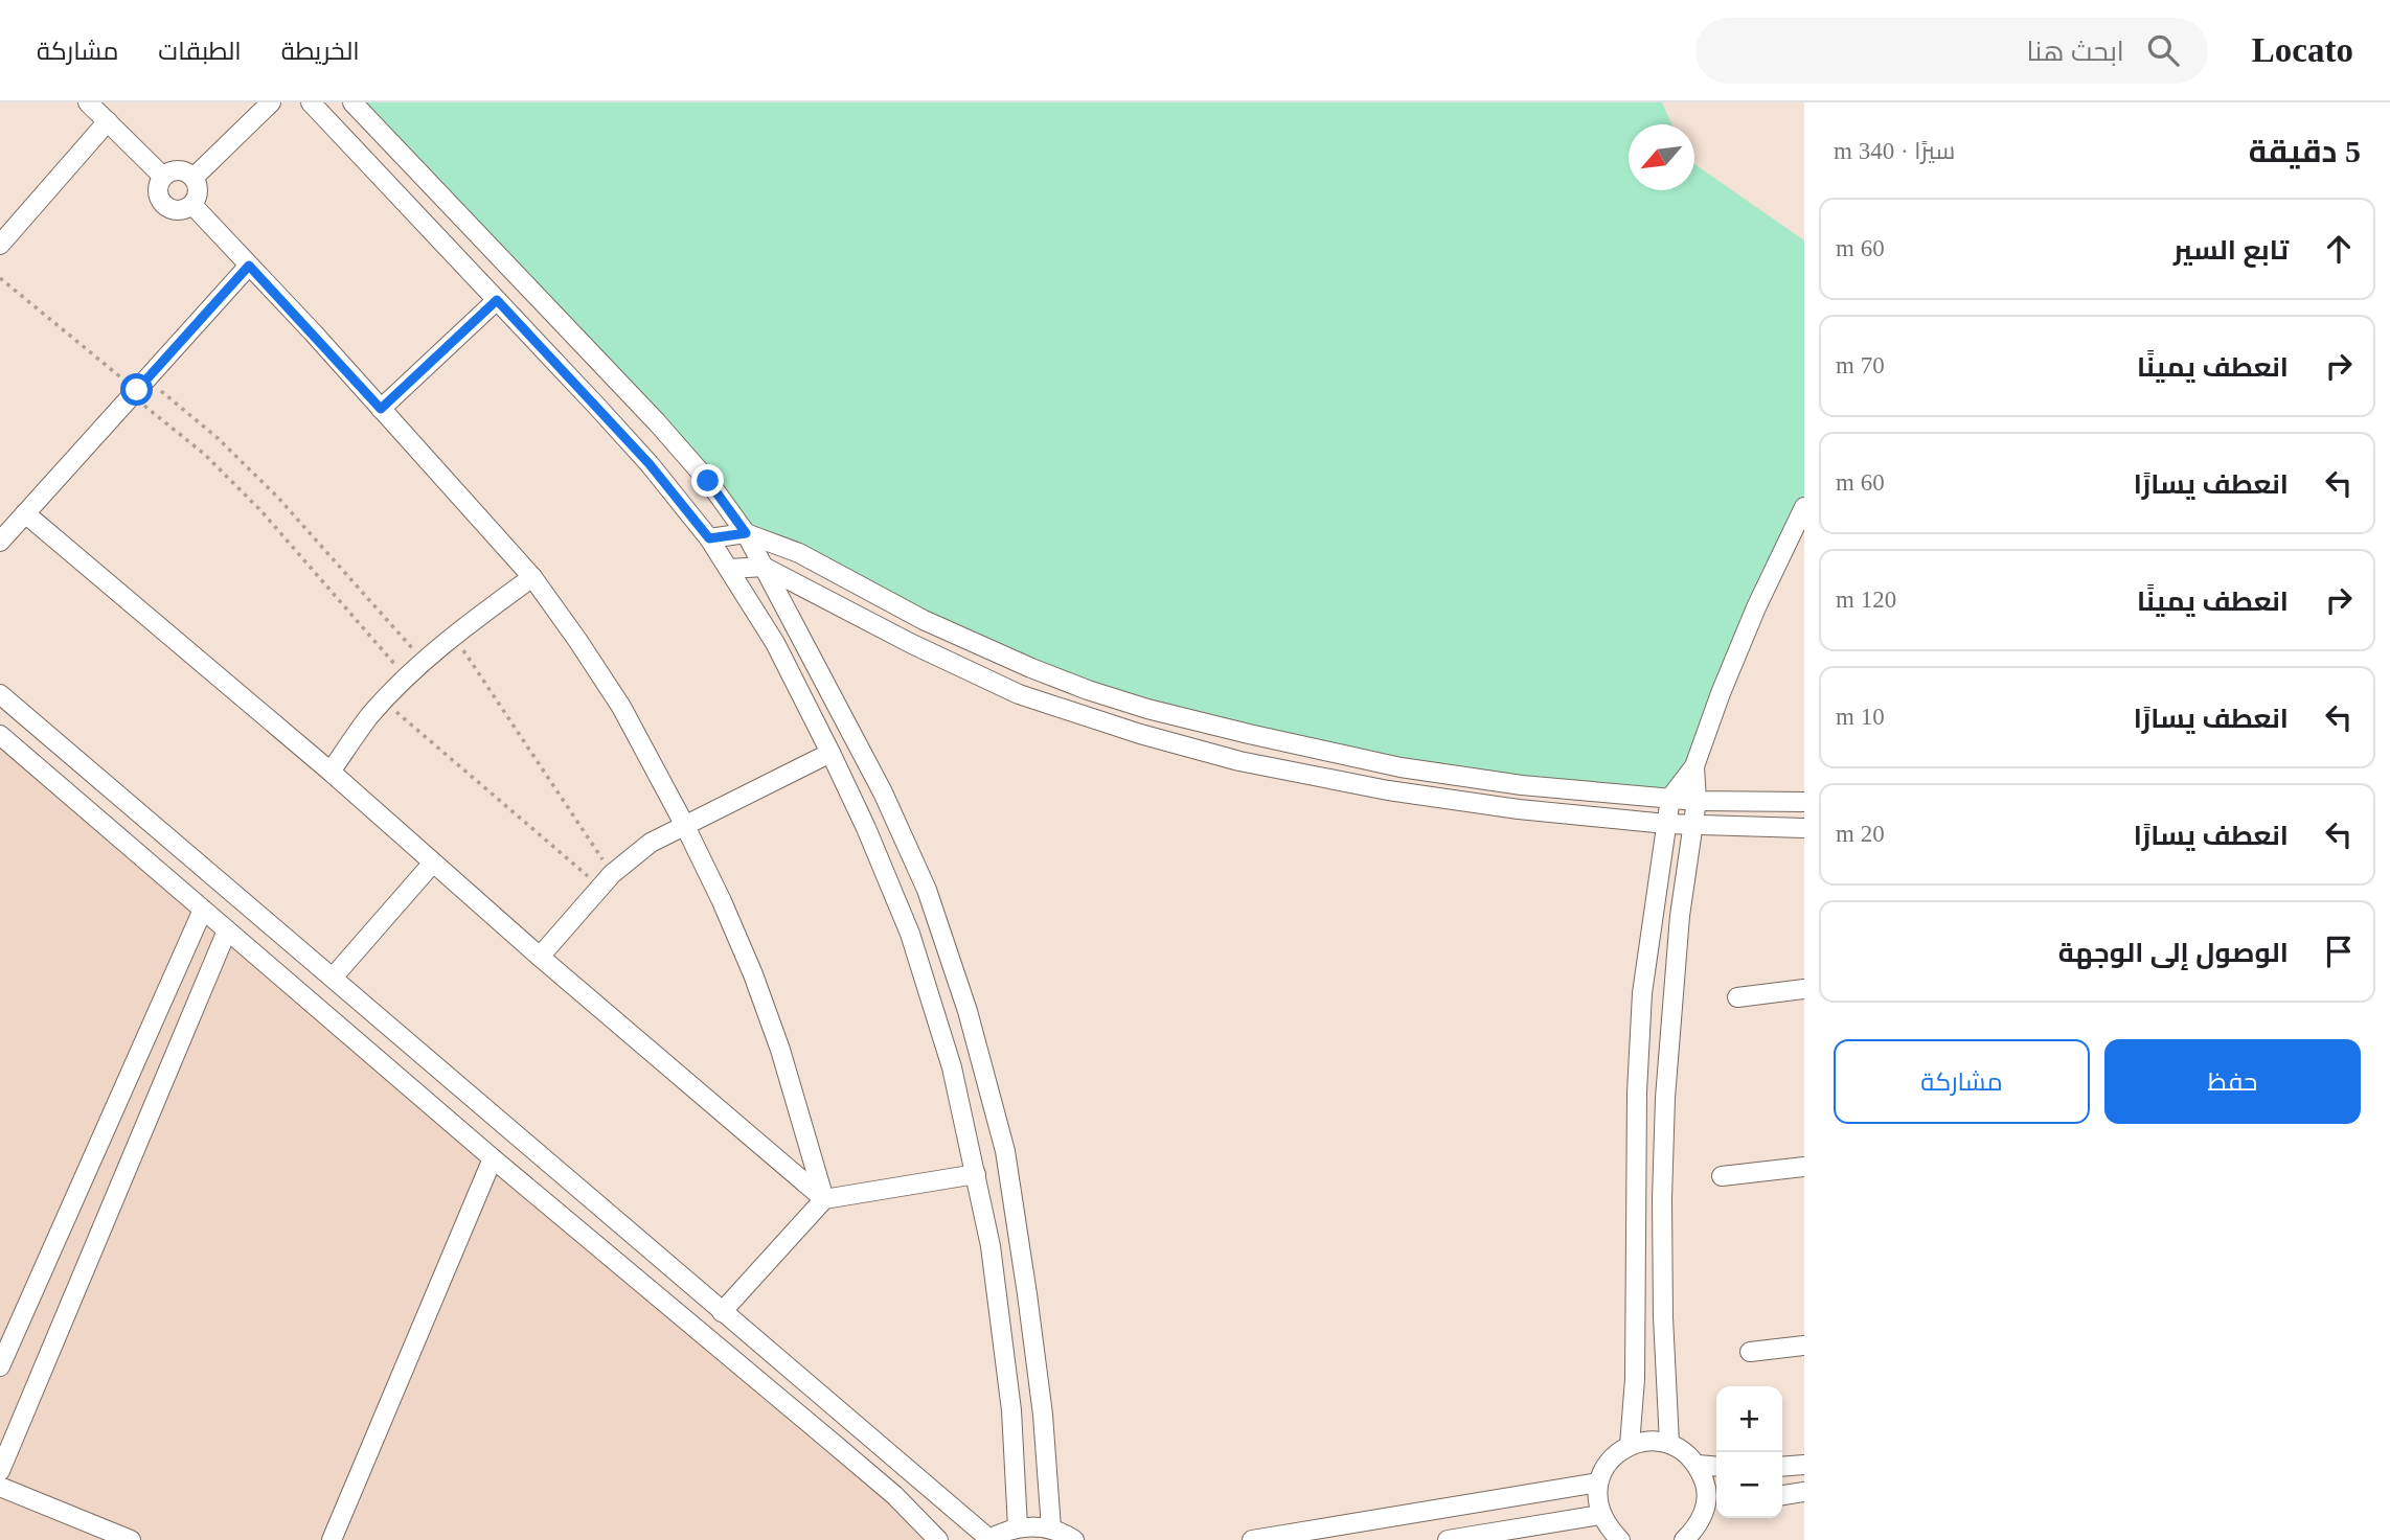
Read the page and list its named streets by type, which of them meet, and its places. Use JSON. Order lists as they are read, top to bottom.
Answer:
{
  "north": "bottom left",
  "page": {
    "header": "Locato",
    "search": "ابحث هنا",
    "nav": ["الخريطة", "الطبقات", "مشاركة"],
    "heading": ["5 دقيقة", "سيرًا · 340 m"],
    "list": [
      ["تابع السير", "60 m"],
      ["انعطف يمينًا", "70 m"],
      ["انعطف يسارًا", "60 m"],
      ["انعطف يمينًا", "120 m"],
      ["انعطف يسارًا", "10 m"],
      ["انعطف يسارًا", "20 m"],
      "الوصول إلى الوجهة"
    ],
    "buttons": ["حفظ", "مشاركة"],
    "map_buttons": ["+", "−"]
  }
}
